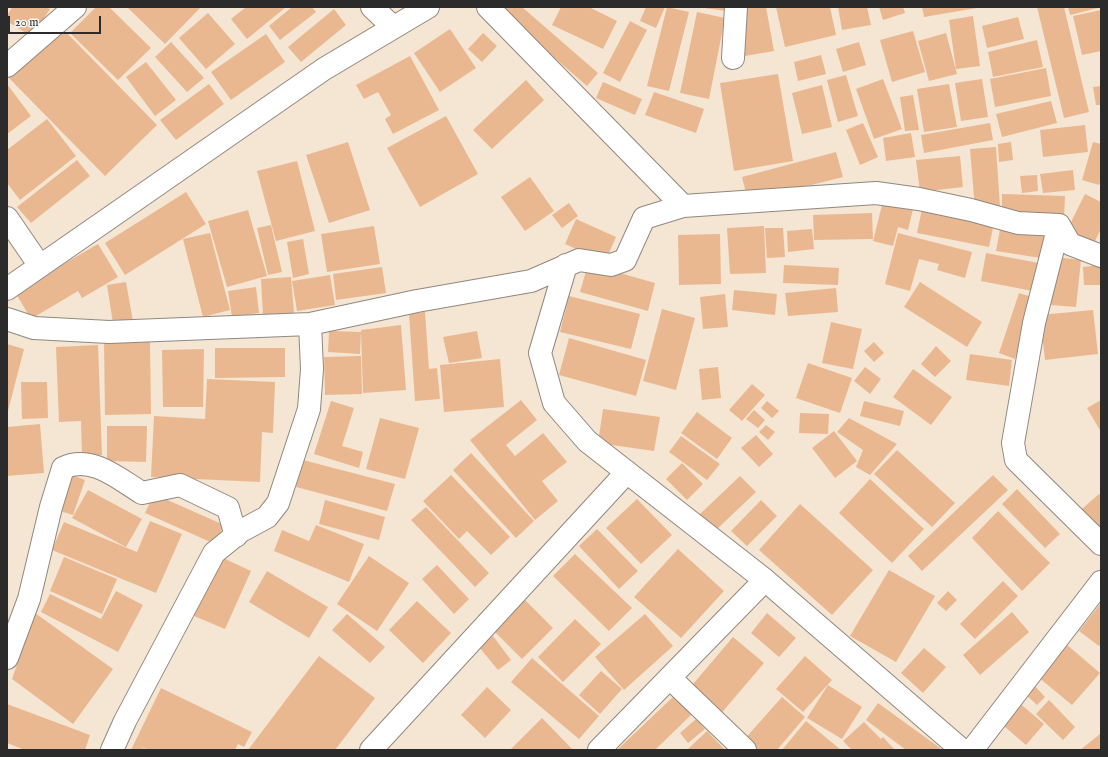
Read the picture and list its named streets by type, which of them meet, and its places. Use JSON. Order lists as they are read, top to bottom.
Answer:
{
  "scale_bar": "20 m"
}
